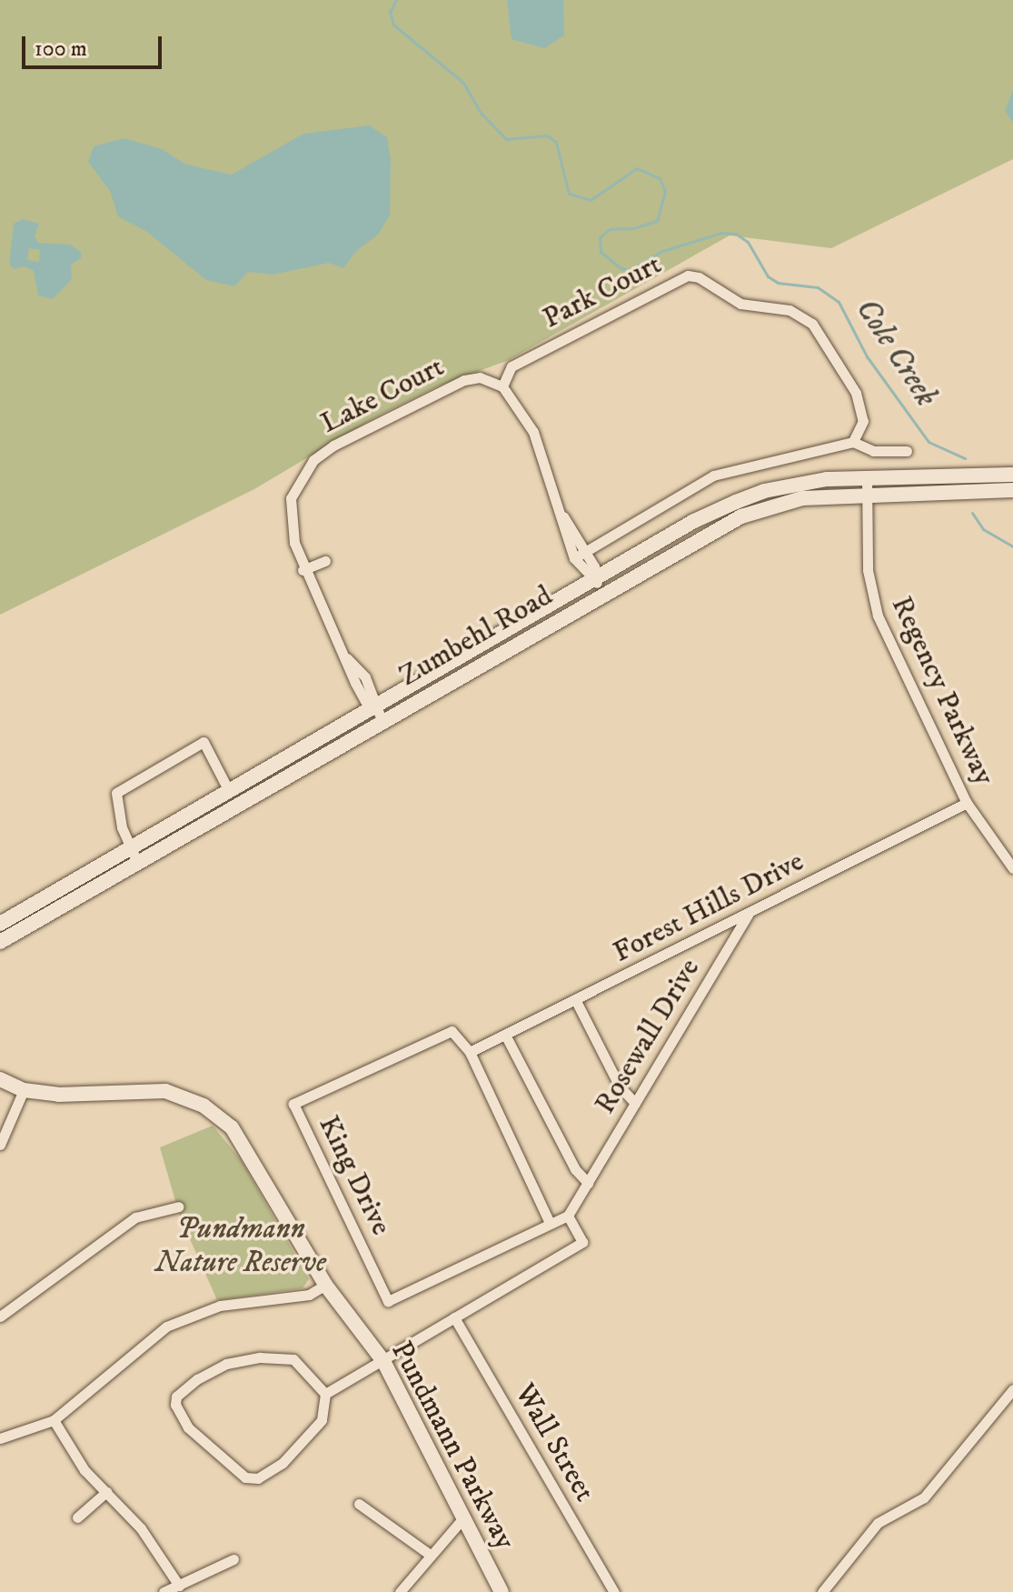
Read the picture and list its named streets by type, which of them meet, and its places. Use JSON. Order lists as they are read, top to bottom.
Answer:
{
  "streets": {
    "main road": ["Zumbehl Road", "Pundmann Parkway"],
    "street": [
      "Park Court",
      "Lake Court",
      "Regency Parkway",
      "Forest Hills Drive",
      "Rosewall Drive",
      "King Drive",
      "Wall Street"
    ]
  },
  "crossings": [
    ["Park Court", "Lake Court"],
    ["Lake Court", "Zumbehl Road"],
    ["Zumbehl Road", "Regency Parkway"],
    ["Regency Parkway", "Forest Hills Drive"],
    ["Forest Hills Drive", "Rosewall Drive"],
    ["Forest Hills Drive", "King Drive"]
  ],
  "water": ["Cole Creek"],
  "parks": ["Pundmann Nature Reserve"],
  "scale_bar": "100 m"
}
